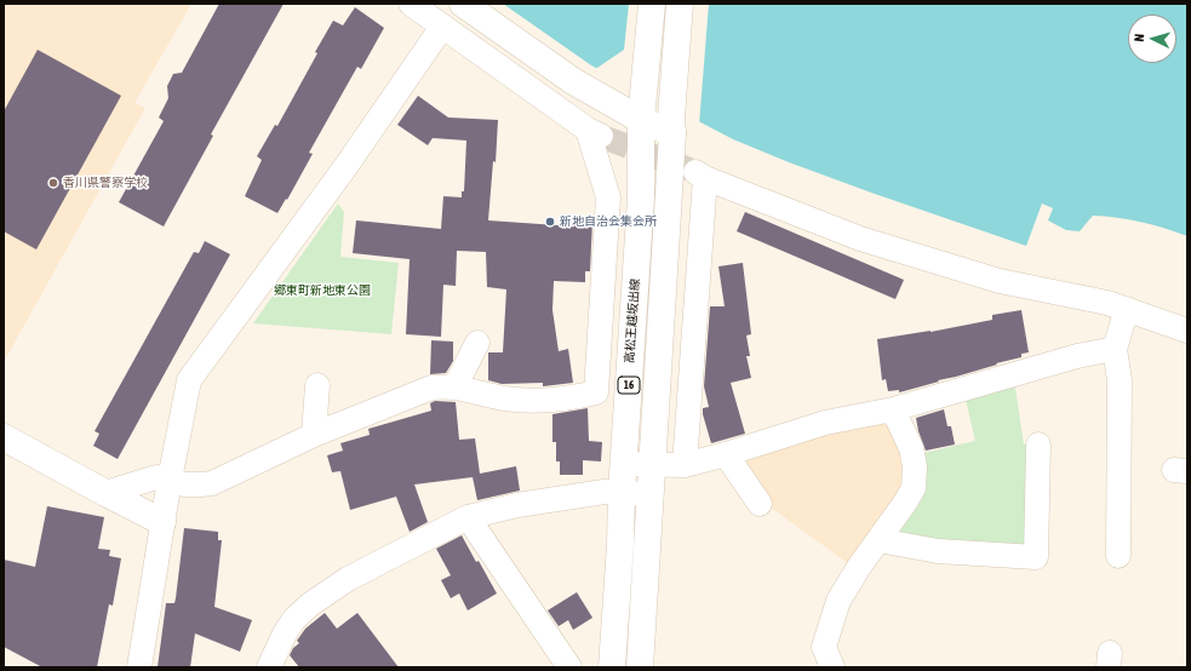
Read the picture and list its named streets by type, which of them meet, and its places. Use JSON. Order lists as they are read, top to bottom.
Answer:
{
  "streets": {
    "main road": ["高松王越坂出線", "16"]
  },
  "parks": ["郷東町新地東公園"],
  "places": ["香川県警察学校", "新地自治会集会所"],
  "north": "left"
}
